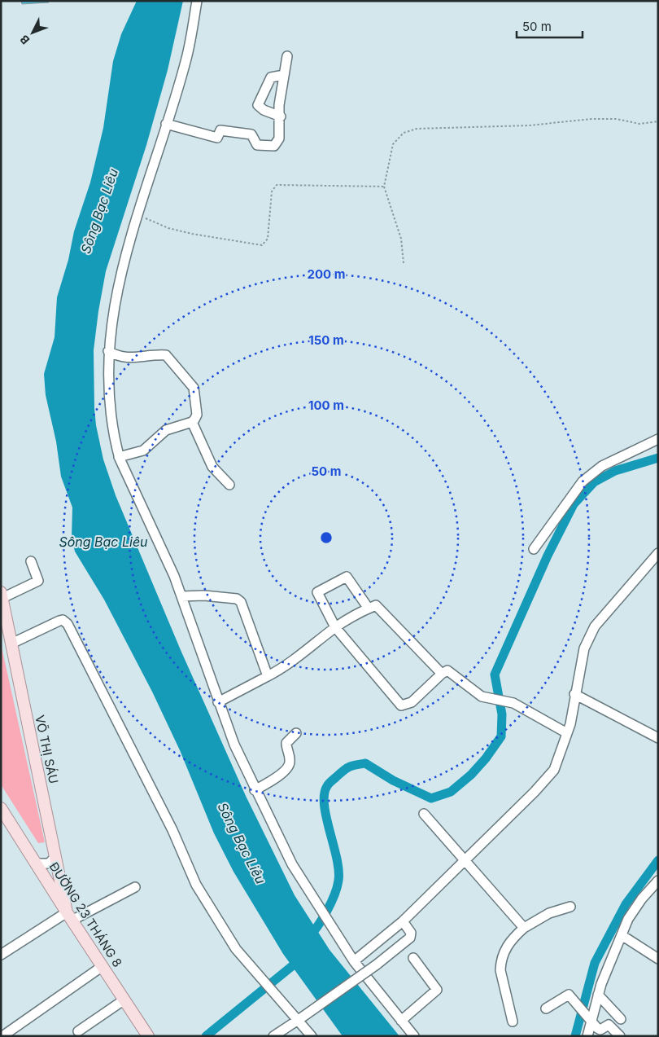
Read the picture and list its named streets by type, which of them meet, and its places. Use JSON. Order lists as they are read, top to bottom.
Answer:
{
  "streets": {
    "main road": ["VÕ THỊ SÁU", "ĐƯỜNG 23 THÁNG 8"]
  },
  "crossings": [
    ["VÕ THỊ SÁU", "ĐƯỜNG 23 THÁNG 8"]
  ],
  "water": ["Sông Bạc Liêu"],
  "scale_bar": "50 m",
  "north": "bottom left",
  "rings": [
    "200 m",
    "150 m",
    "100 m",
    "50 m"
  ]
}
